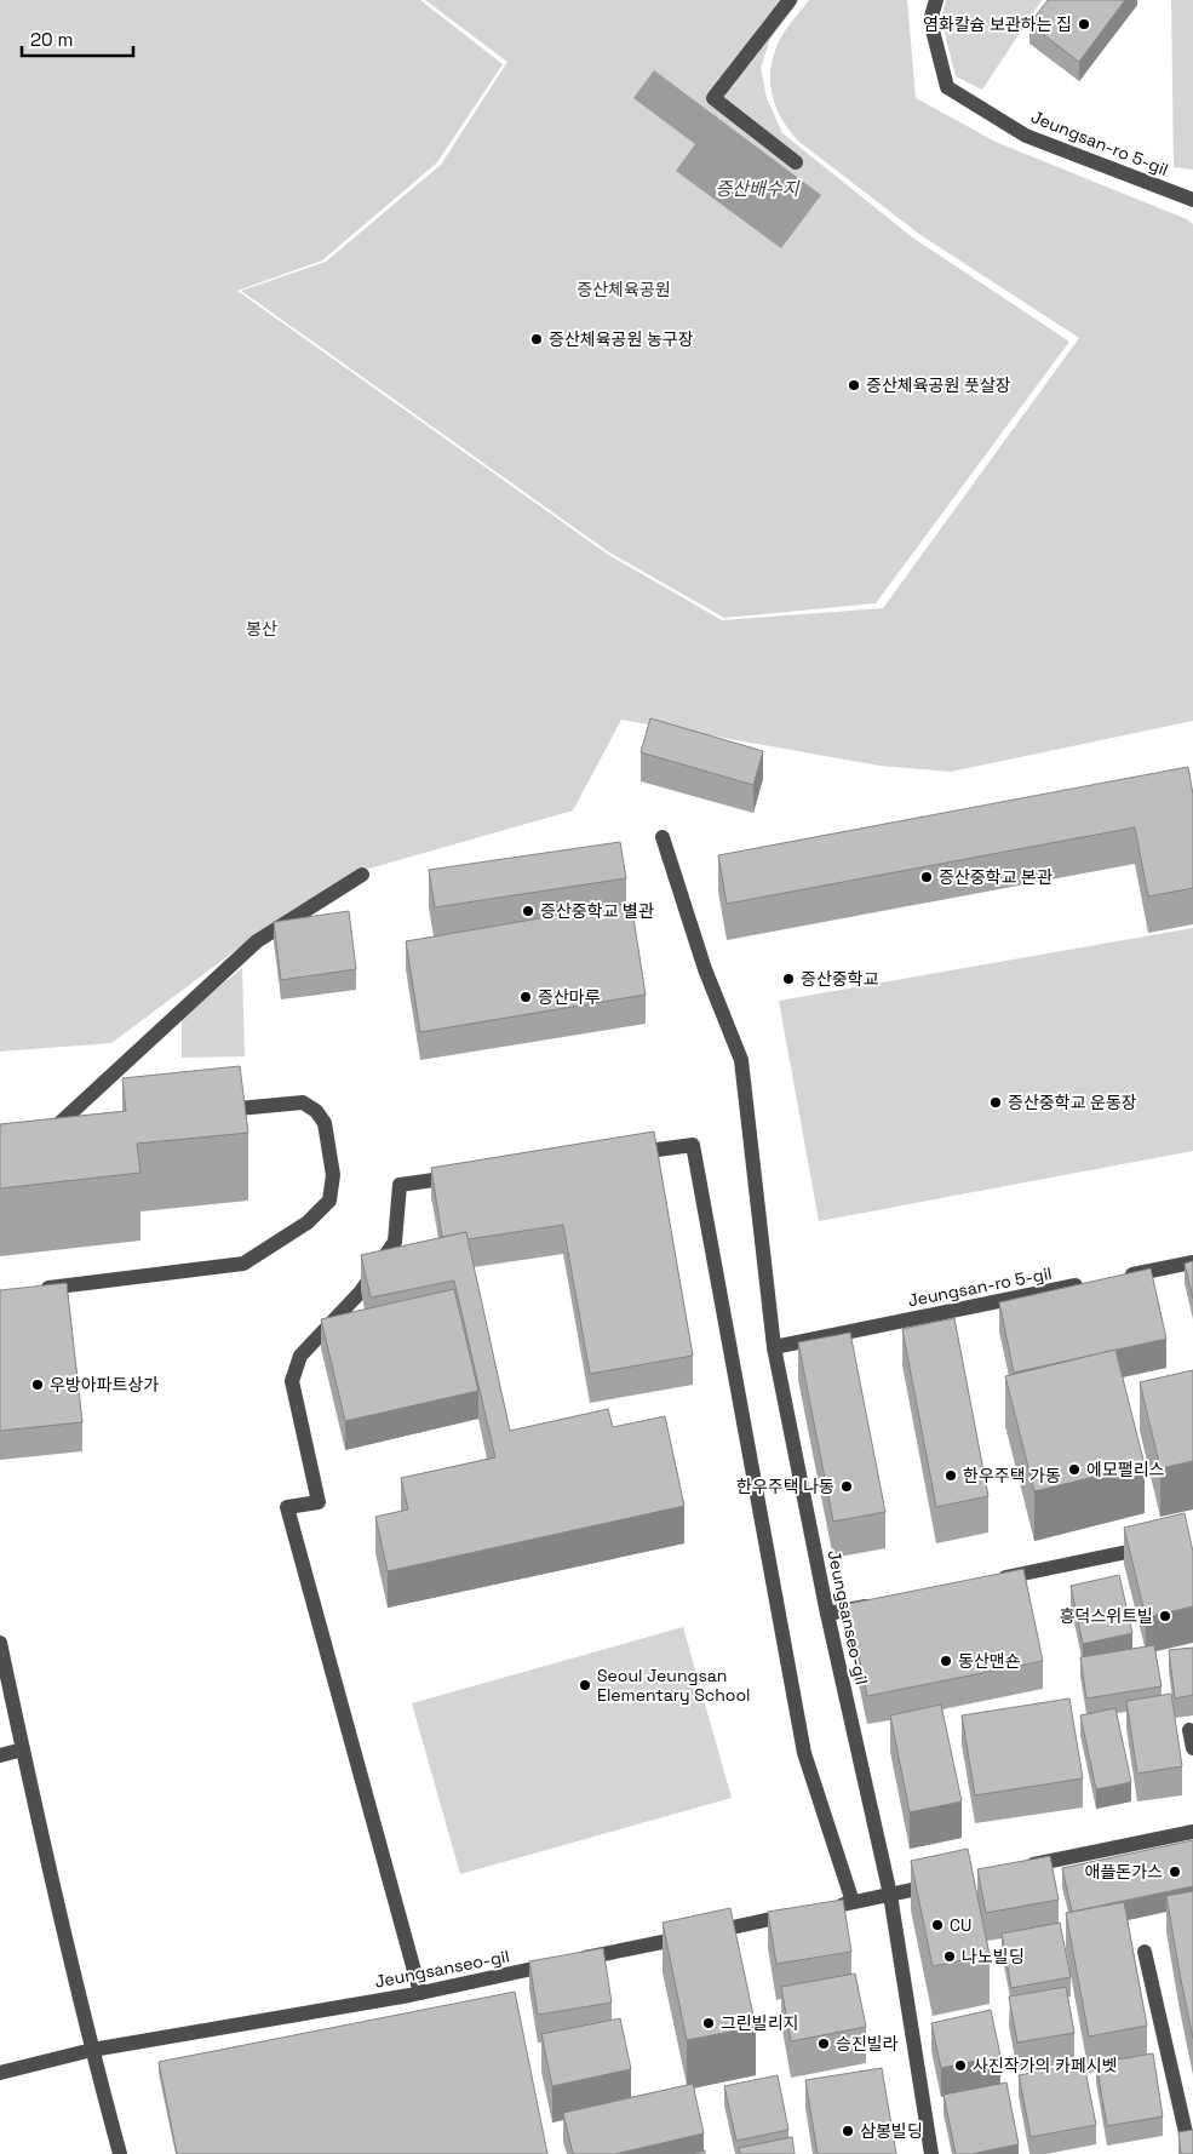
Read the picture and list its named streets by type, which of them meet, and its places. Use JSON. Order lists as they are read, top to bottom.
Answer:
{
  "streets": {
    "street": ["Jeungsan-ro 5-gil", "Jeungsanseo-gil"]
  },
  "crossings": [
    ["Jeungsan-ro 5-gil", "Jeungsanseo-gil"]
  ],
  "water": ["증산배수지"],
  "parks": ["증산체육공원", "봉산"],
  "places": [
    "염화칼슘 보관하는 집",
    "증산체육공원 농구장",
    "증산체육공원 풋살장",
    "증산중학교 본관",
    "증산중학교 별관",
    "증산중학교",
    "증산마루",
    "증산중학교 운동장",
    "우방아파트상가",
    "에모팰리스",
    "한우주택 가동",
    "한우주택 나동",
    "흥덕스위트빌",
    "동산맨숀",
    "Seoul Jeungsan Elementary School",
    "애플돈가스",
    "CU",
    "나노빌딩",
    "그린빌리지",
    "승진빌라",
    "사진작가의 카페시벳",
    "삼봉빌딩"
  ],
  "scale_bar": "20 m"
}
